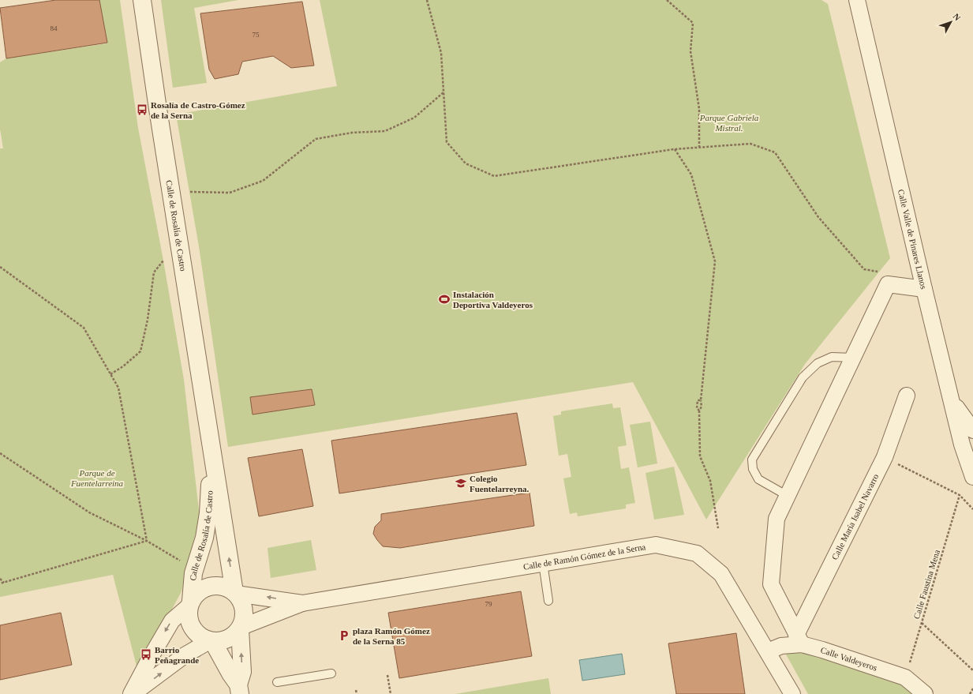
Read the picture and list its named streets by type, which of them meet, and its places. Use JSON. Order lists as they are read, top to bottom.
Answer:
{
  "streets": {
    "street": [
      "Calle de Rosalía de Castro",
      "Calle Valle de Pinares Llanos",
      "Calle María Isabel Navarro",
      "Calle de Ramón Gómez de la Serna",
      "Calle Valdeyeros"
    ],
    "path": ["Calle Faustina Mena"]
  },
  "crossings": [
    ["Calle de Rosalía de Castro", "Calle de Ramón Gómez de la Serna"],
    ["Calle María Isabel Navarro", "Calle Valdeyeros"],
    ["Calle de Ramón Gómez de la Serna", "Calle Valdeyeros"],
    ["Calle Faustina Mena", "Calle Valdeyeros"]
  ],
  "parks": ["Parque Gabriela Mistral.", "Parque de Fuentelarreina"],
  "places": {
    "bus stop": ["Rosalía de Castro-Gómez de la Serna", "Barrio Peñagrande"],
    "sports": ["Instalación Deportiva Valdeyeros"],
    "school or university": ["Colegio Fuentelarreyna."],
    "parking": ["plaza Ramón Gómez de la Serna 85"]
  },
  "house_numbers": ["84", "75", "79"],
  "north": "top right"
}
